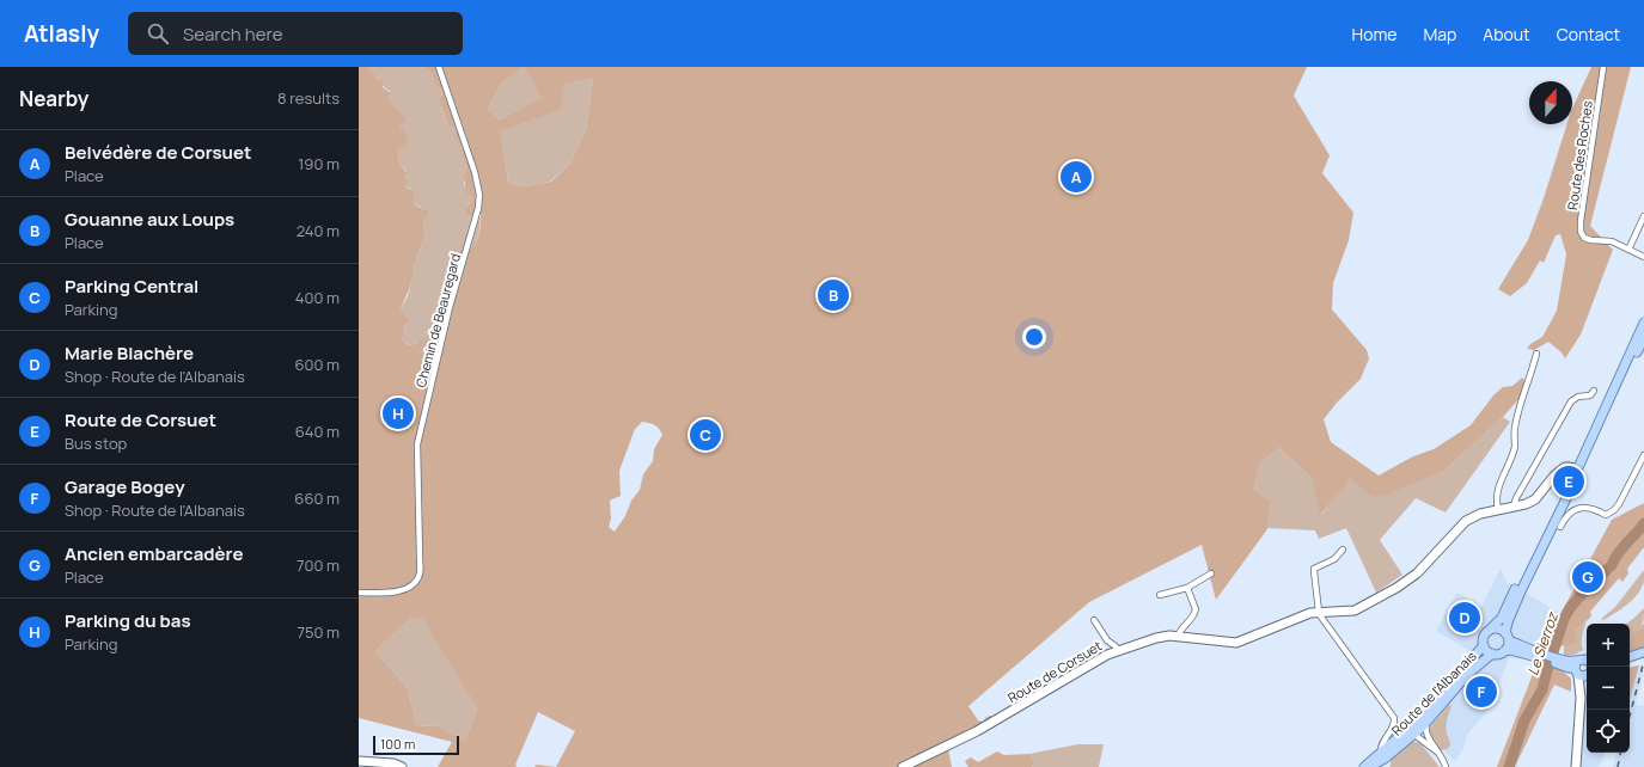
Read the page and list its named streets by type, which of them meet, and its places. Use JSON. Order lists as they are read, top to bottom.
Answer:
{
  "streets": {
    "main road": ["Route de l'Albanais"],
    "street": ["Route des Roches", "Chemin de Beauregard", "Route de Corsuet"]
  },
  "water": ["Le Sierroz"],
  "scale_bar": "100 m",
  "north": "top",
  "page": {
    "header": "Atlasly",
    "search": "Search here",
    "nav": [
      "Home",
      "Map",
      "About",
      "Contact"
    ],
    "heading": ["Nearby", "8 results"],
    "list": [
      {
        "mark": "A",
        "name": "Belvédère de Corsuet",
        "note": "Place",
        "value": "190 m"
      },
      {
        "mark": "B",
        "name": "Gouanne aux Loups",
        "note": "Place",
        "value": "240 m"
      },
      {
        "mark": "C",
        "name": "Parking Central",
        "note": "Parking",
        "value": "400 m"
      },
      {
        "mark": "D",
        "name": "Marie Blachère",
        "note": "Shop · Route de l'Albanais",
        "value": "600 m"
      },
      {
        "mark": "E",
        "name": "Route de Corsuet",
        "note": "Bus stop",
        "value": "640 m"
      },
      {
        "mark": "F",
        "name": "Garage Bogey",
        "note": "Shop · Route de l'Albanais",
        "value": "660 m"
      },
      {
        "mark": "G",
        "name": "Ancien embarcadère",
        "note": "Place",
        "value": "700 m"
      },
      {
        "mark": "H",
        "name": "Parking du bas",
        "note": "Parking",
        "value": "750 m"
      }
    ],
    "pins": [
      "A",
      "B",
      "H",
      "C",
      "E",
      "G",
      "D",
      "F"
    ],
    "map_buttons": ["+", "−"],
    "scale": "100 m"
  }
}
